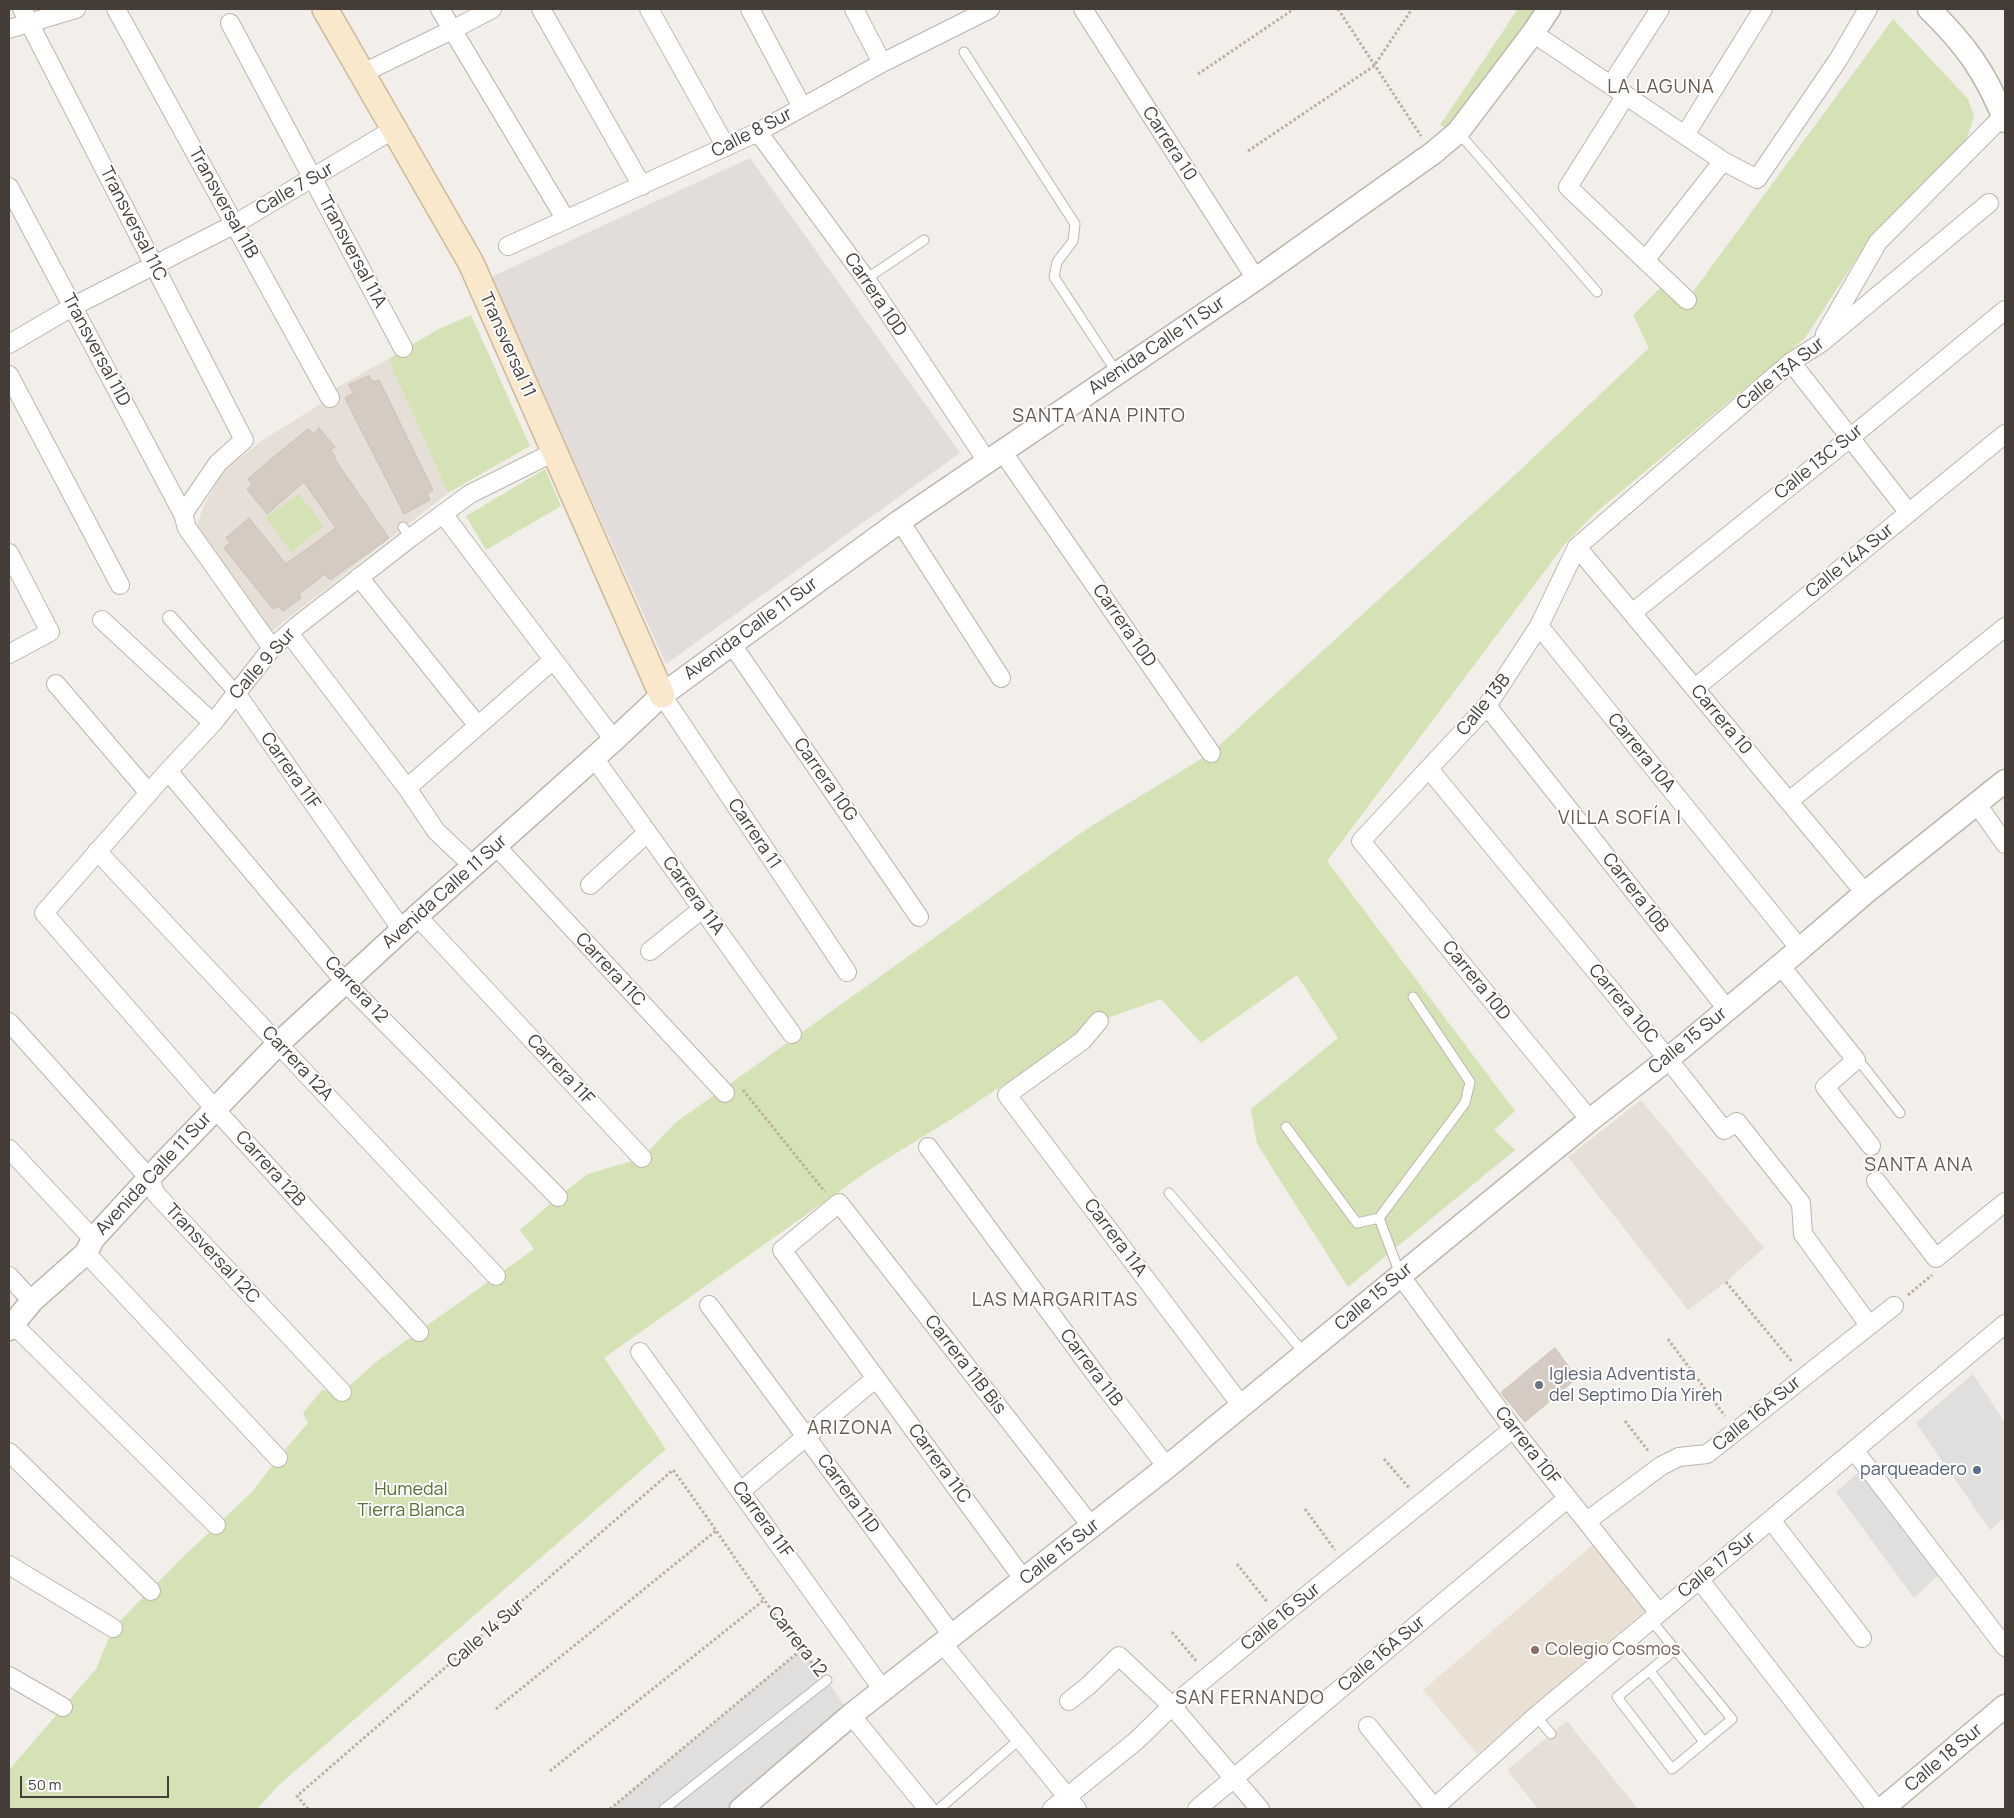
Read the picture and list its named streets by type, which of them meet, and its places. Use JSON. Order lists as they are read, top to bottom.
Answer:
{
  "streets": {
    "main road": ["Transversal 11"],
    "street": [
      "Calle 8 Sur",
      "Carrera 10",
      "Calle 7 Sur",
      "Transversal 11B",
      "Transversal 11C",
      "Transversal 11A",
      "Carrera 10D",
      "Avenida Calle 11 Sur",
      "Transversal 11D",
      "Calle 13A Sur",
      "Calle 13C Sur",
      "Calle 14A Sur",
      "Calle 9 Sur",
      "Calle 13B",
      "Carrera 10A",
      "Carrera 11F",
      "Carrera 10G",
      "Carrera 11",
      "Carrera 10B",
      "Carrera 11A",
      "Carrera 11C",
      "Carrera 12",
      "Carrera 10C",
      "Calle 15 Sur",
      "Carrera 12A",
      "Carrera 12B",
      "Transversal 12C",
      "Carrera 11B Bis",
      "Carrera 11B",
      "Calle 16A Sur",
      "Carrera 10F",
      "Carrera 11D",
      "Calle 17 Sur",
      "Calle 16 Sur",
      "Calle 18 Sur"
    ],
    "path": ["Calle 14 Sur"]
  },
  "crossings": [
    ["Calle 8 Sur", "Carrera 10D"],
    ["Carrera 10", "Avenida Calle 11 Sur"],
    ["Carrera 10", "Calle 13A Sur"],
    ["Carrera 10", "Calle 13C Sur"],
    ["Carrera 10", "Calle 14A Sur"],
    ["Carrera 10", "Calle 13B"],
    ["Carrera 10", "Calle 15 Sur"],
    ["Calle 7 Sur", "Transversal 11B"],
    ["Calle 7 Sur", "Transversal 11C"],
    ["Calle 7 Sur", "Transversal 11A"],
    ["Calle 7 Sur", "Transversal 11"],
    ["Calle 7 Sur", "Transversal 11D"],
    ["Transversal 11C", "Transversal 11D"],
    ["Carrera 10D", "Avenida Calle 11 Sur"],
    ["Carrera 10D", "Calle 13B"],
    ["Carrera 10D", "Calle 15 Sur"],
    ["Transversal 11", "Avenida Calle 11 Sur"],
    ["Transversal 11", "Calle 9 Sur"],
    ["Transversal 11", "Carrera 11"],
    ["Avenida Calle 11 Sur", "Carrera 11F"],
    ["Avenida Calle 11 Sur", "Carrera 10G"],
    ["Avenida Calle 11 Sur", "Carrera 11"],
    ["Avenida Calle 11 Sur", "Carrera 11A"],
    ["Avenida Calle 11 Sur", "Carrera 11C"],
    ["Avenida Calle 11 Sur", "Carrera 12"],
    ["Avenida Calle 11 Sur", "Carrera 12A"],
    ["Avenida Calle 11 Sur", "Carrera 12B"],
    ["Avenida Calle 11 Sur", "Transversal 12C"],
    ["Calle 13A Sur", "Calle 13B"],
    ["Calle 9 Sur", "Carrera 11F"],
    ["Calle 9 Sur", "Carrera 12"],
    ["Calle 9 Sur", "Carrera 12A"],
    ["Calle 9 Sur", "Carrera 12B"],
    ["Calle 13B", "Carrera 10A"],
    ["Calle 13B", "Carrera 10B"],
    ["Calle 13B", "Carrera 10C"],
    ["Carrera 10A", "Calle 15 Sur"],
    ["Carrera 11F", "Calle 15 Sur"],
    ["Carrera 10B", "Calle 15 Sur"],
    ["Carrera 11A", "Calle 15 Sur"],
    ["Carrera 11C", "Calle 15 Sur"],
    ["Carrera 11C", "Carrera 11B Bis"],
    ["Carrera 12", "Calle 14 Sur"],
    ["Carrera 10C", "Calle 15 Sur"],
    ["Carrera 10C", "Calle 16A Sur"],
    ["Calle 15 Sur", "Carrera 11B Bis"],
    ["Calle 15 Sur", "Carrera 11B"],
    ["Calle 15 Sur", "Carrera 10F"],
    ["Calle 15 Sur", "Carrera 11D"],
    ["Calle 16A Sur", "Carrera 10F"],
    ["Carrera 10F", "Calle 17 Sur"],
    ["Carrera 10F", "Calle 16 Sur"],
    ["Carrera 11D", "Calle 16 Sur"]
  ],
  "districts": [
    "LA LAGUNA",
    "SANTA ANA PINTO",
    "VILLA SOFÍA I",
    "SANTA ANA",
    "LAS MARGARITAS",
    "ARIZONA",
    "SAN FERNANDO"
  ],
  "parks": ["Humedal Tierra Blanca"],
  "places": ["Iglesia Adventista del Septimo Día Yireh", "parqueadero", "Colegio Cosmos"],
  "scale_bar": "50 m"
}
